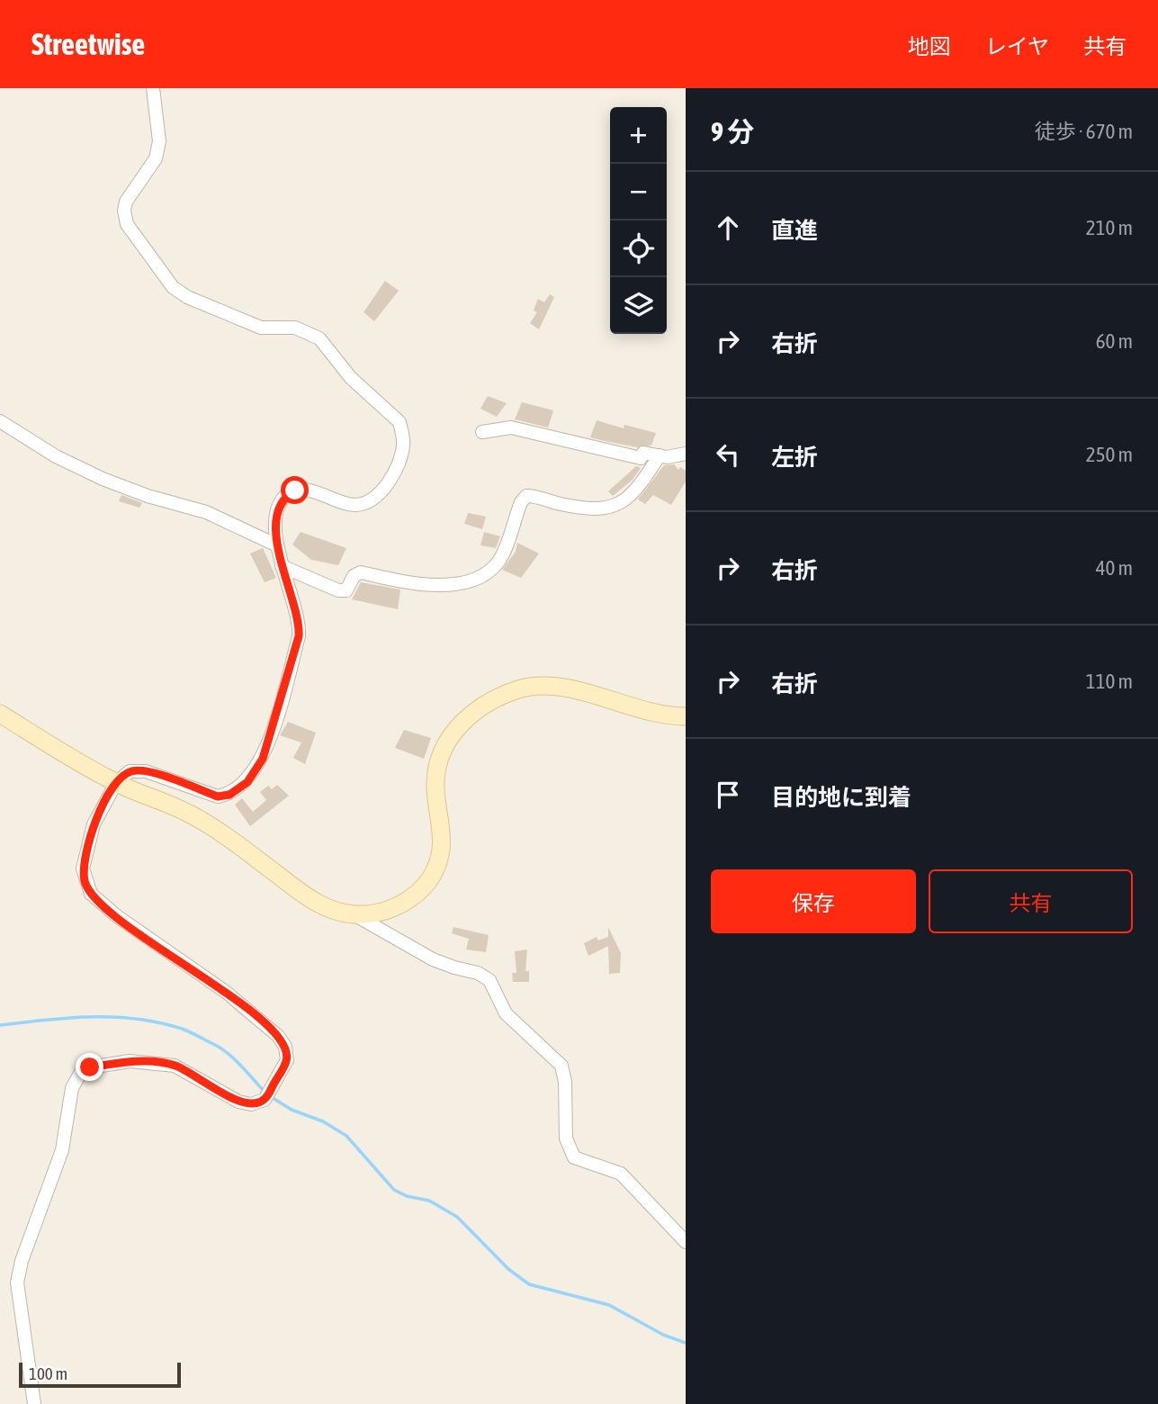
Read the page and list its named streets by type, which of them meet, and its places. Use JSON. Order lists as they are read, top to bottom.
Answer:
{
  "scale_bar": "100 m",
  "page": {
    "header": "Streetwise",
    "nav": ["地図", "レイヤ", "共有"],
    "heading": ["9 分", "徒歩 · 670 m"],
    "map_buttons": ["+", "−"],
    "list": [
      ["直進", "210 m"],
      ["右折", "60 m"],
      ["左折", "250 m"],
      ["右折", "40 m"],
      ["右折", "110 m"],
      "目的地に到着"
    ],
    "buttons": ["保存", "共有"],
    "scale": "100 m"
  }
}
